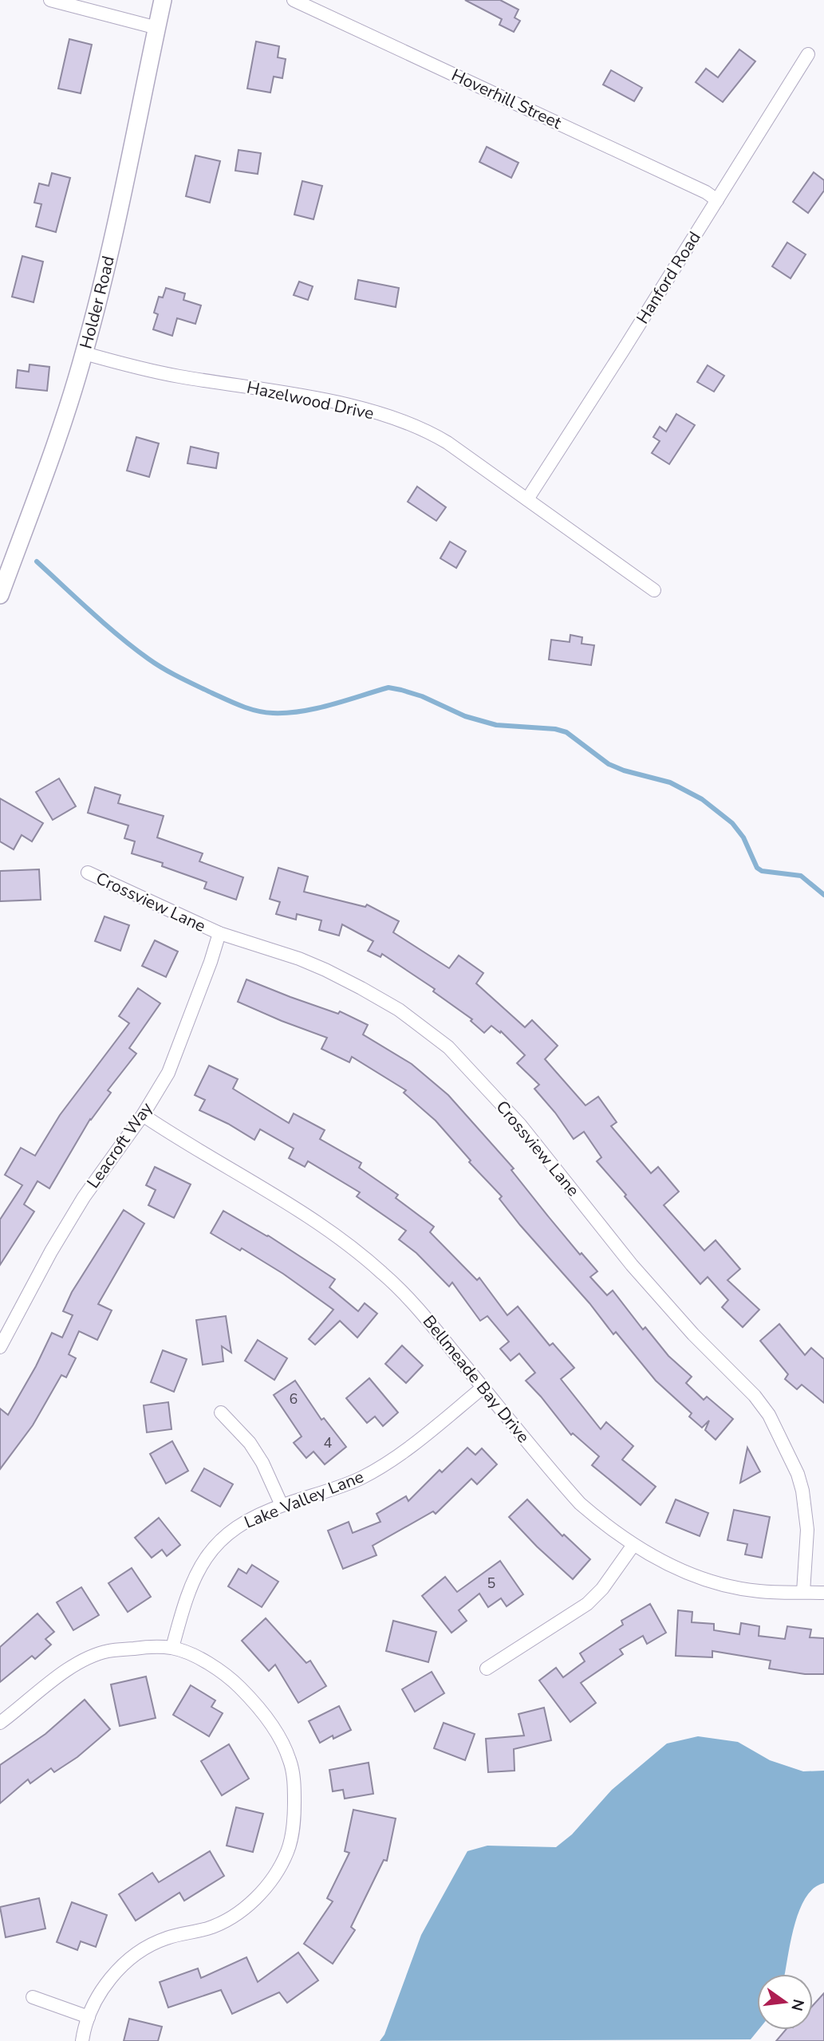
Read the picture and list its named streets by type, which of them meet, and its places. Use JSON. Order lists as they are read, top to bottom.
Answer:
{
  "streets": {
    "street": [
      "Hoverhill Street",
      "Hanford Road",
      "Holder Road",
      "Hazelwood Drive",
      "Crossview Lane",
      "Leacroft Way",
      "Bellmeade Bay Drive",
      "Lake Valley Lane"
    ]
  },
  "crossings": [
    ["Hoverhill Street", "Hanford Road"],
    ["Hanford Road", "Hazelwood Drive"],
    ["Holder Road", "Hazelwood Drive"],
    ["Crossview Lane", "Leacroft Way"],
    ["Crossview Lane", "Bellmeade Bay Drive"],
    ["Leacroft Way", "Bellmeade Bay Drive"],
    ["Bellmeade Bay Drive", "Lake Valley Lane"]
  ],
  "house_numbers": ["6", "4", "5"],
  "north": "right"
}
